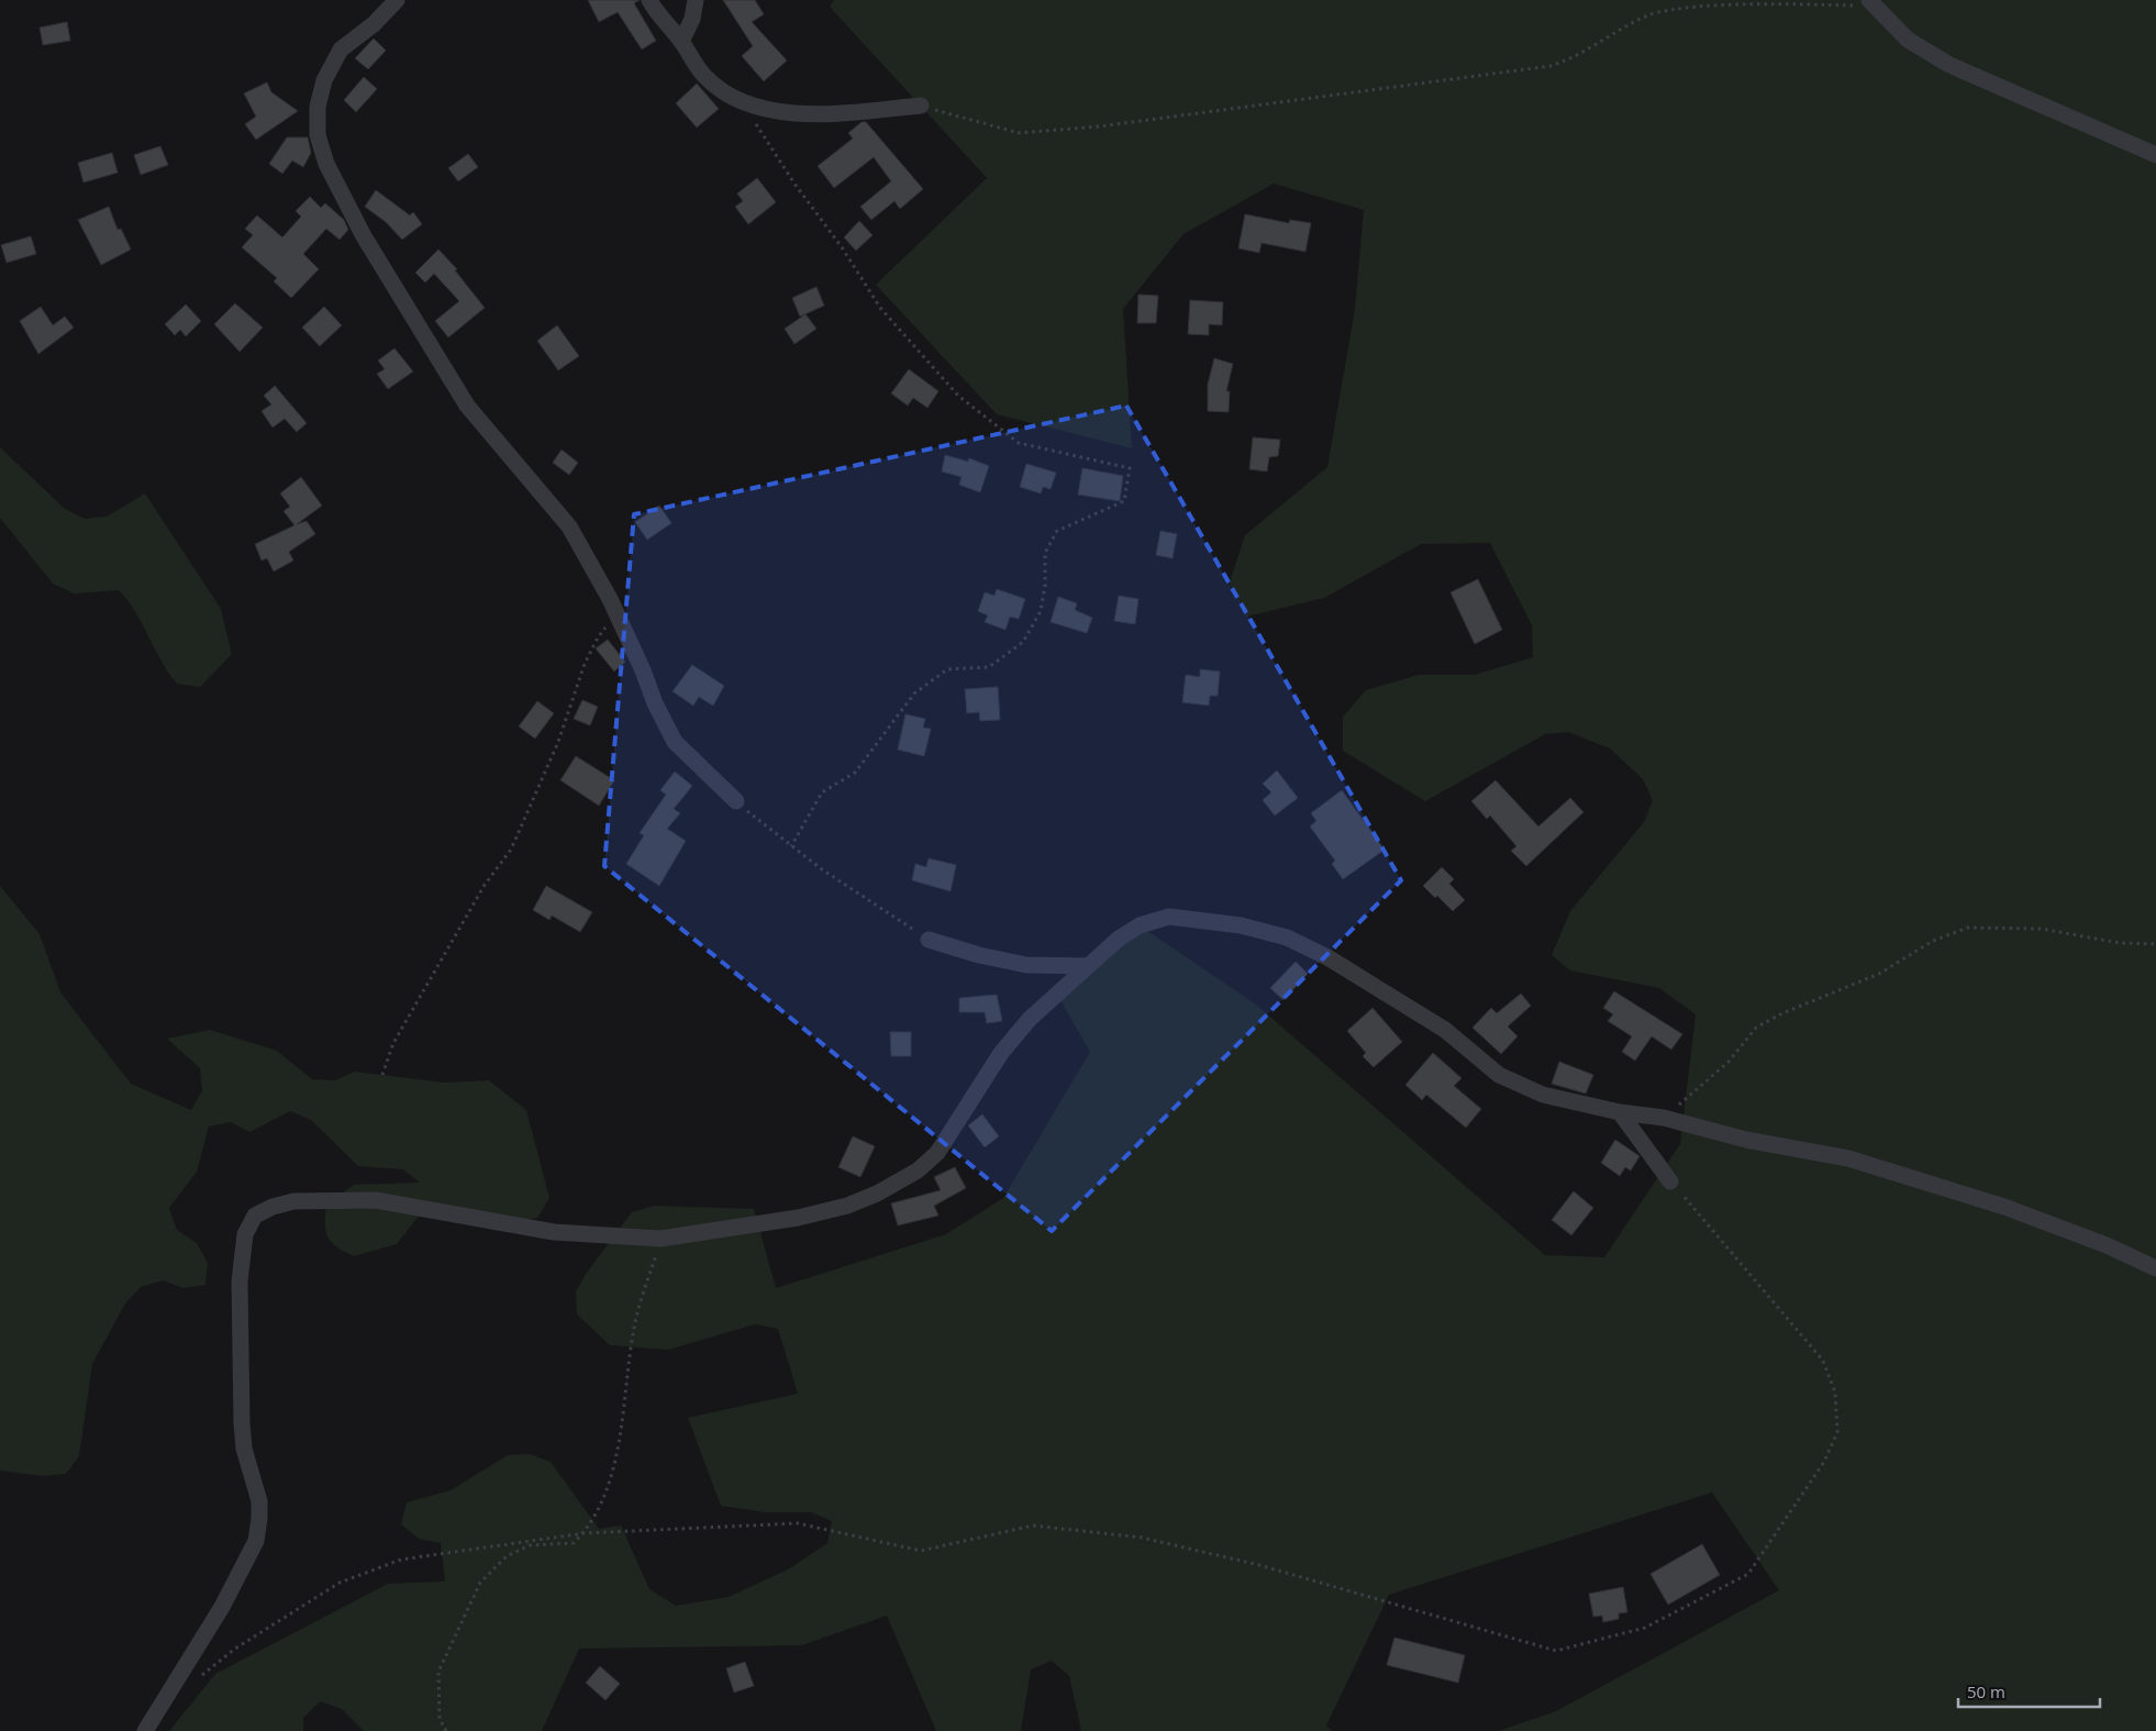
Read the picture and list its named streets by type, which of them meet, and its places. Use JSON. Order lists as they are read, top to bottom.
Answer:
{
  "scale_bar": "50 m"
}
